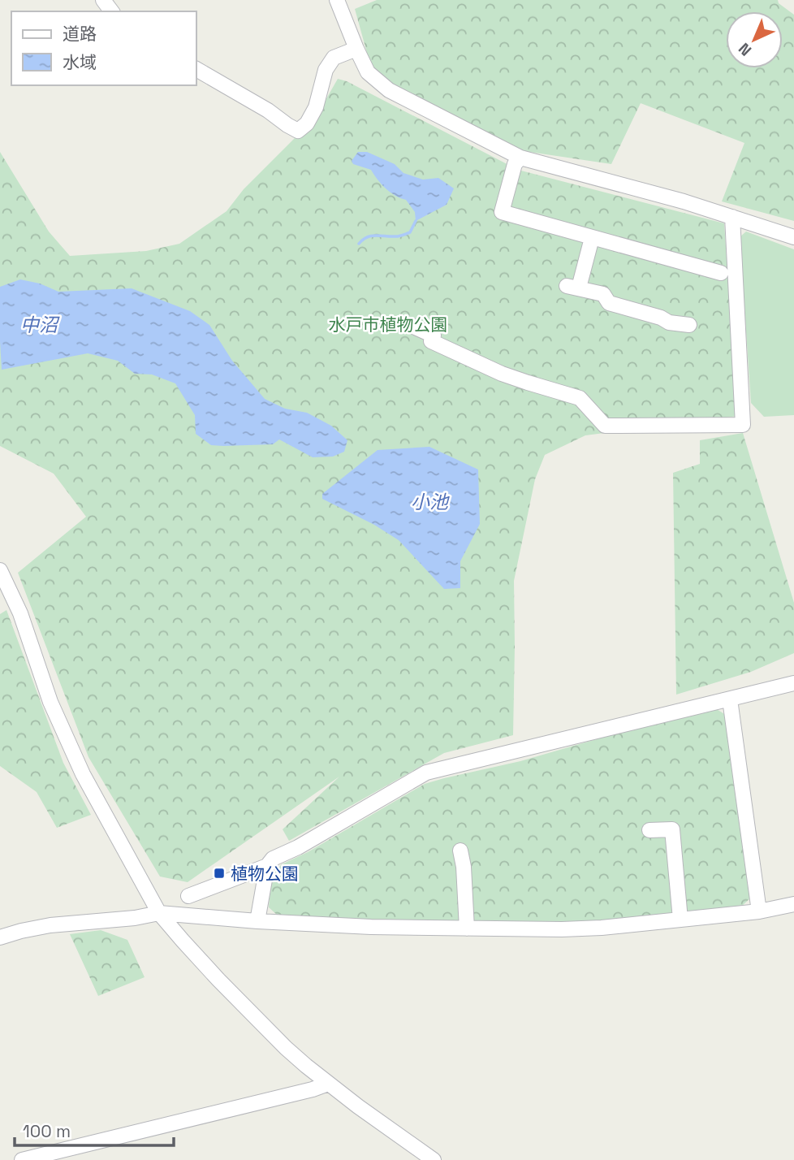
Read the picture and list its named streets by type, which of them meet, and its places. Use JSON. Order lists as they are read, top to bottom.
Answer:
{
  "water": ["中沼", "小池"],
  "parks": ["水戸市植物公園"],
  "places": {
    "transit": ["植物公園"]
  },
  "legend": ["道路", "水域"],
  "scale_bar": "100 m",
  "north": "bottom left"
}
